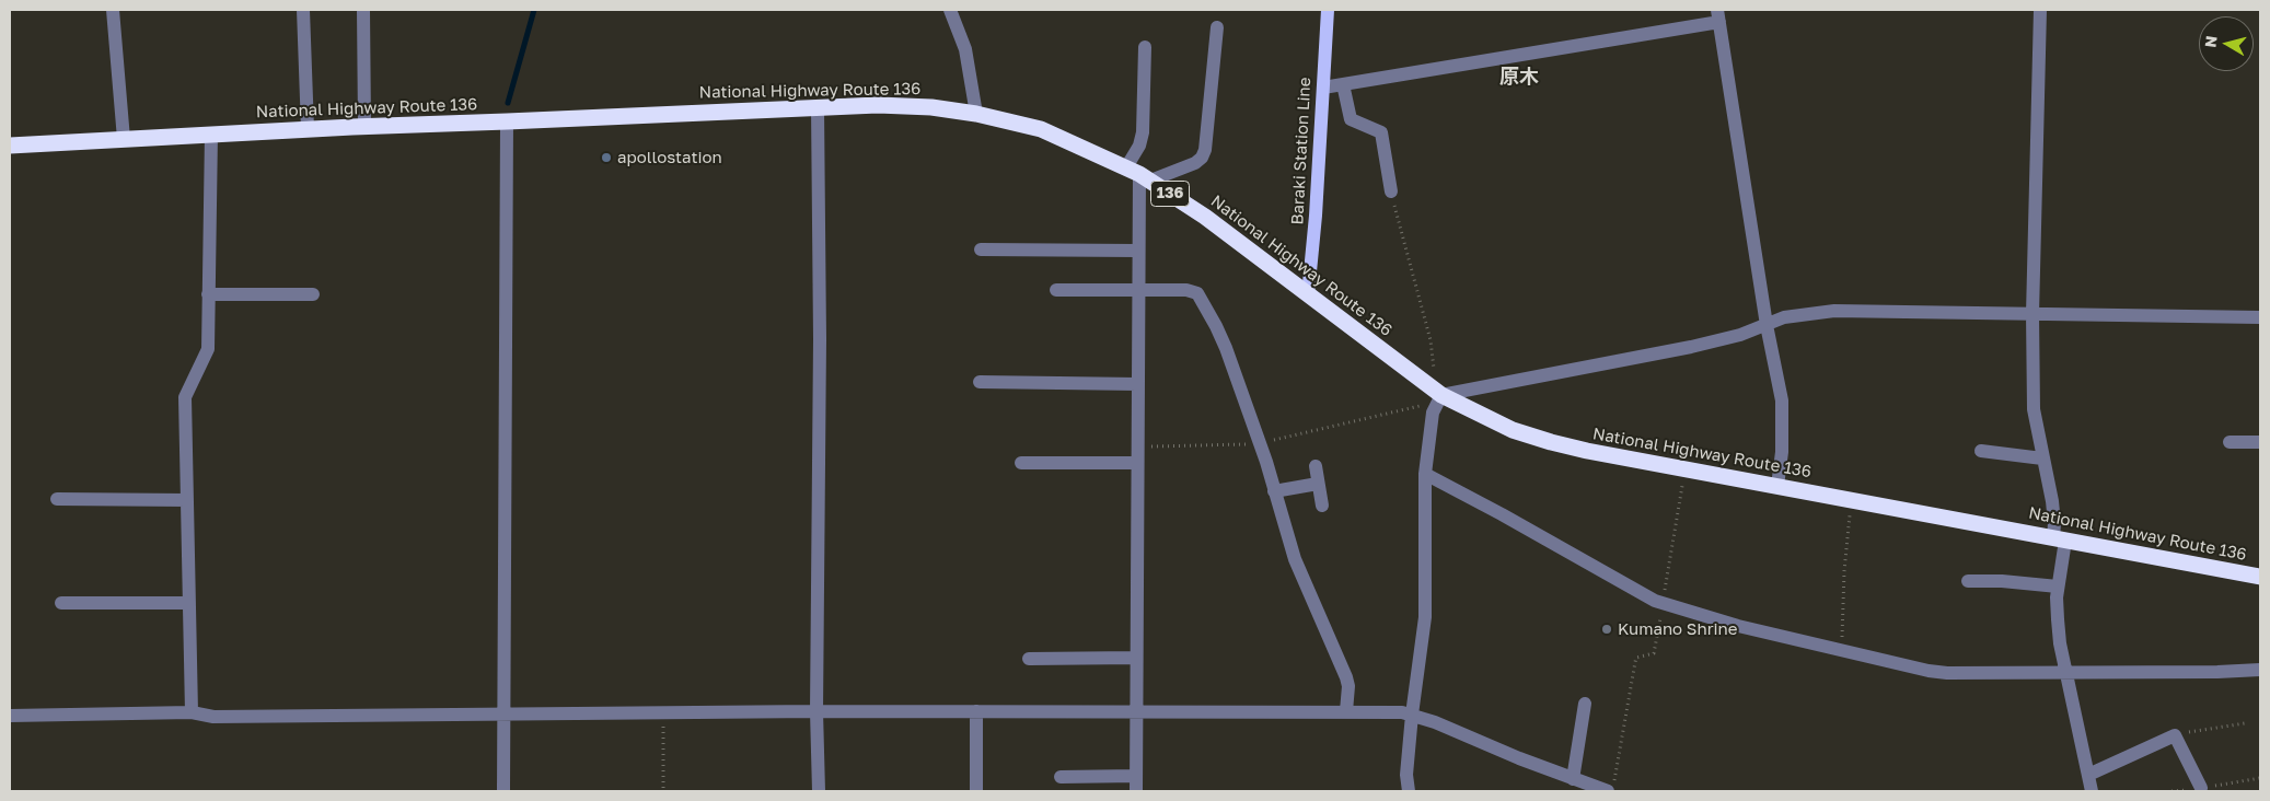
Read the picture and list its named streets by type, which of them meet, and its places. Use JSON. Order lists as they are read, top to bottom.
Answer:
{
  "streets": {
    "highway": ["National Highway Route 136", "136"],
    "main road": ["Baraki Station Line"]
  },
  "crossings": [
    ["National Highway Route 136", "Baraki Station Line"]
  ],
  "districts": ["原木"],
  "places": ["apollostation", "Kumano Shrine"],
  "north": "left"
}
